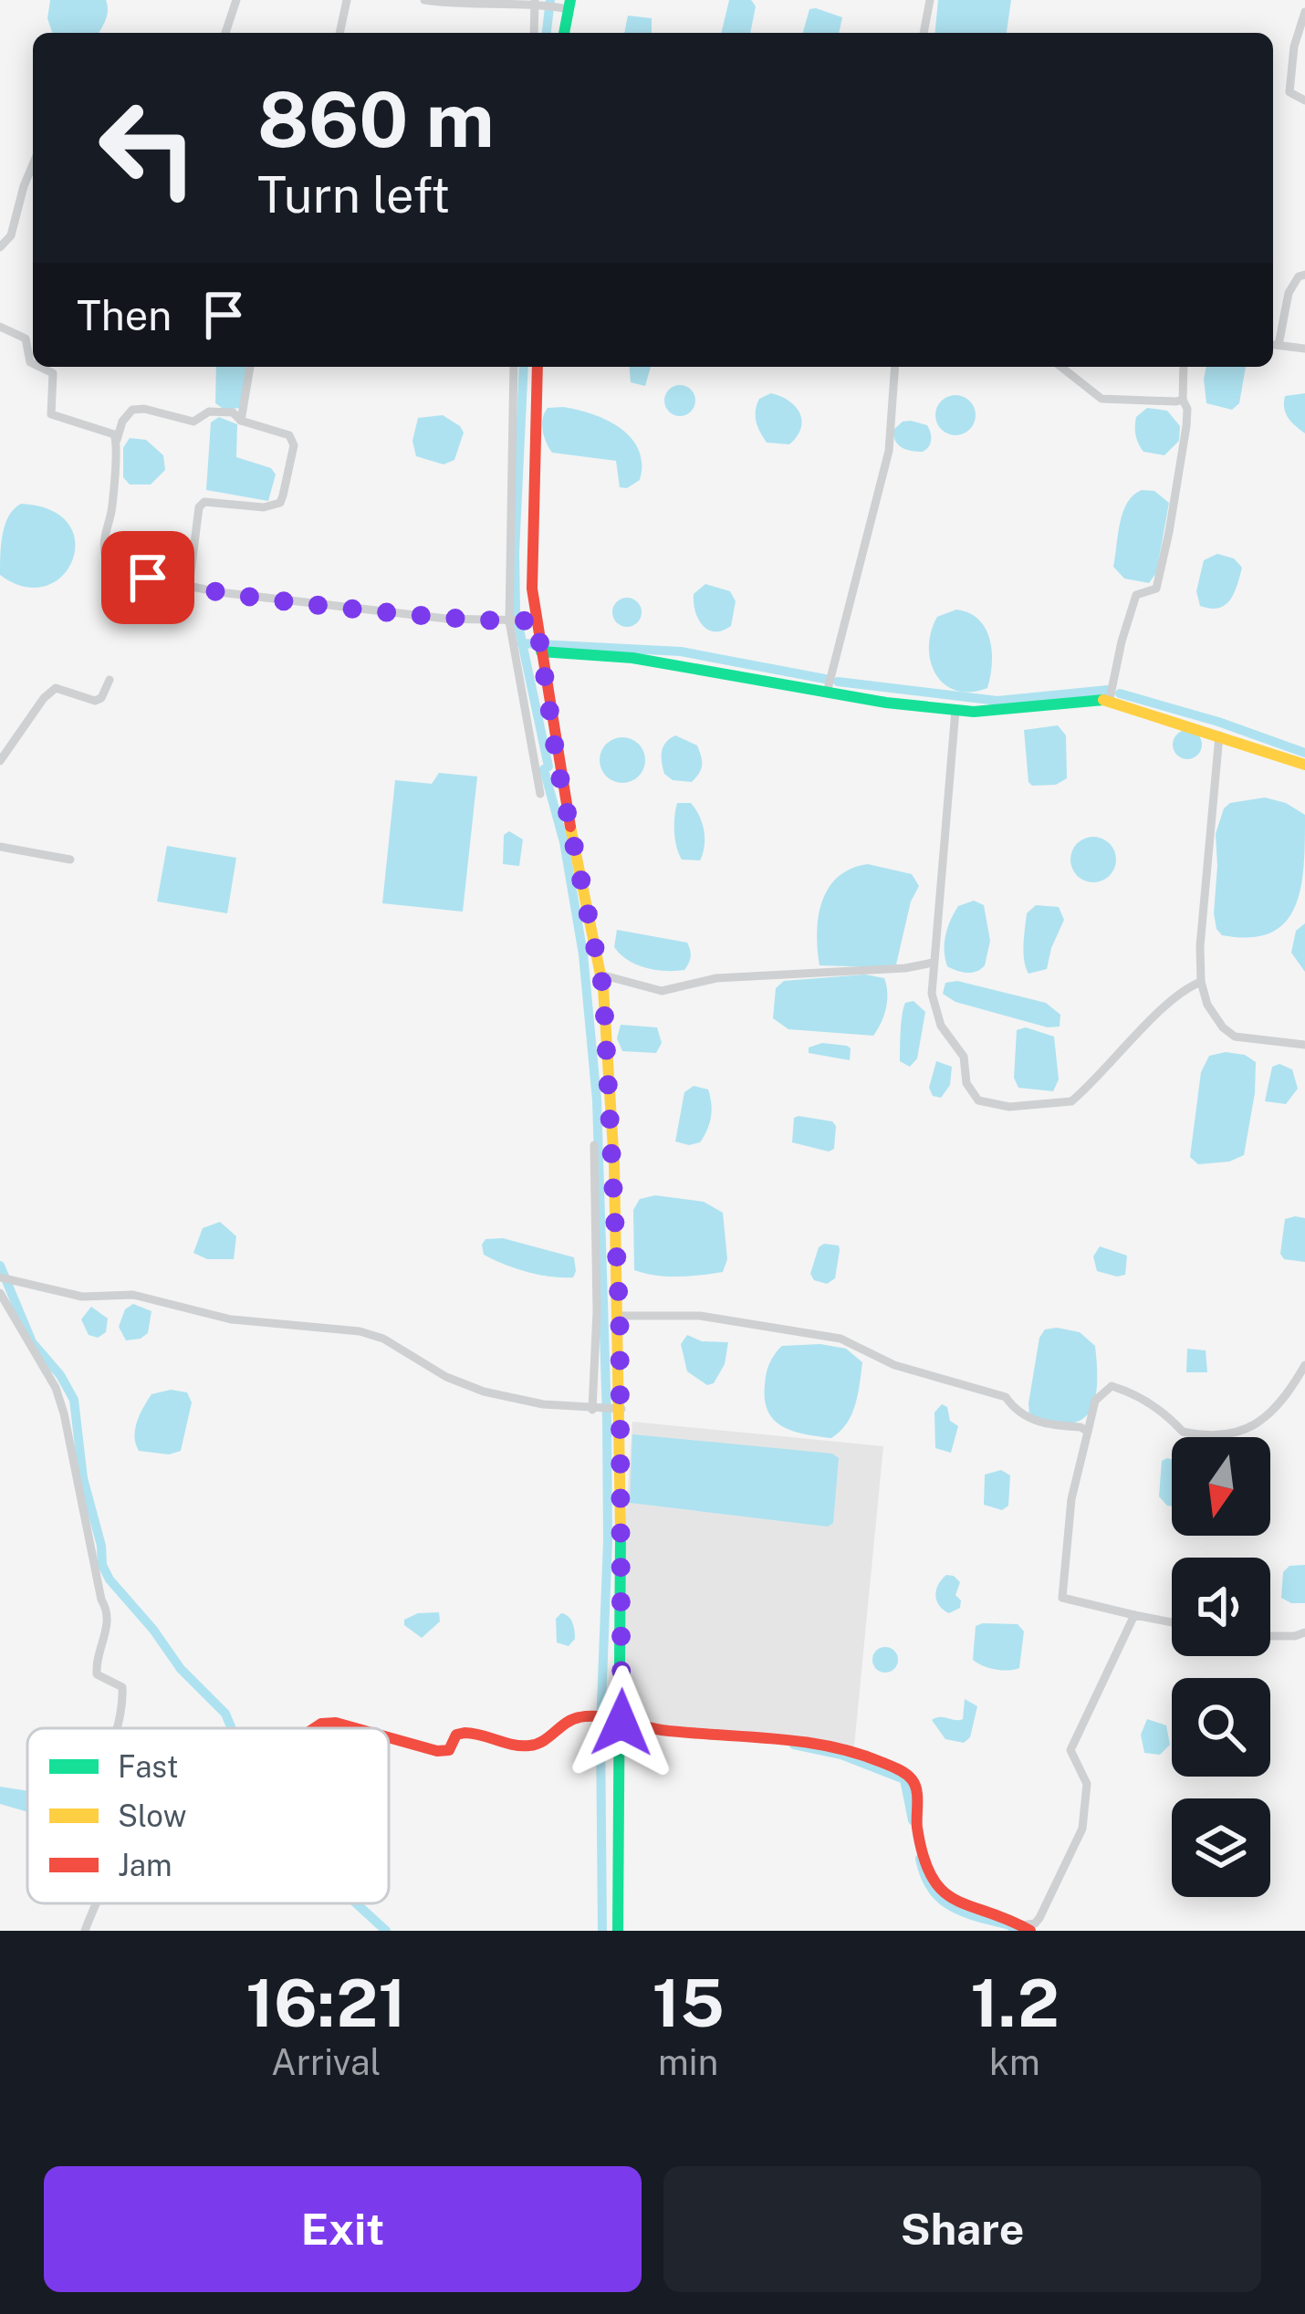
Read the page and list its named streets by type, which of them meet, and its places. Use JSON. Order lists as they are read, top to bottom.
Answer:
{
  "legend": ["Fast", "Slow", "Jam"],
  "north": "bottom",
  "page": {
    "turn": ["860 m", "Turn left"],
    "then": "Then",
    "eta": [
      "16:21",
      "Arrival",
      "15",
      "min",
      "1.2",
      "km"
    ],
    "buttons": ["Exit", "Share"]
  }
}
